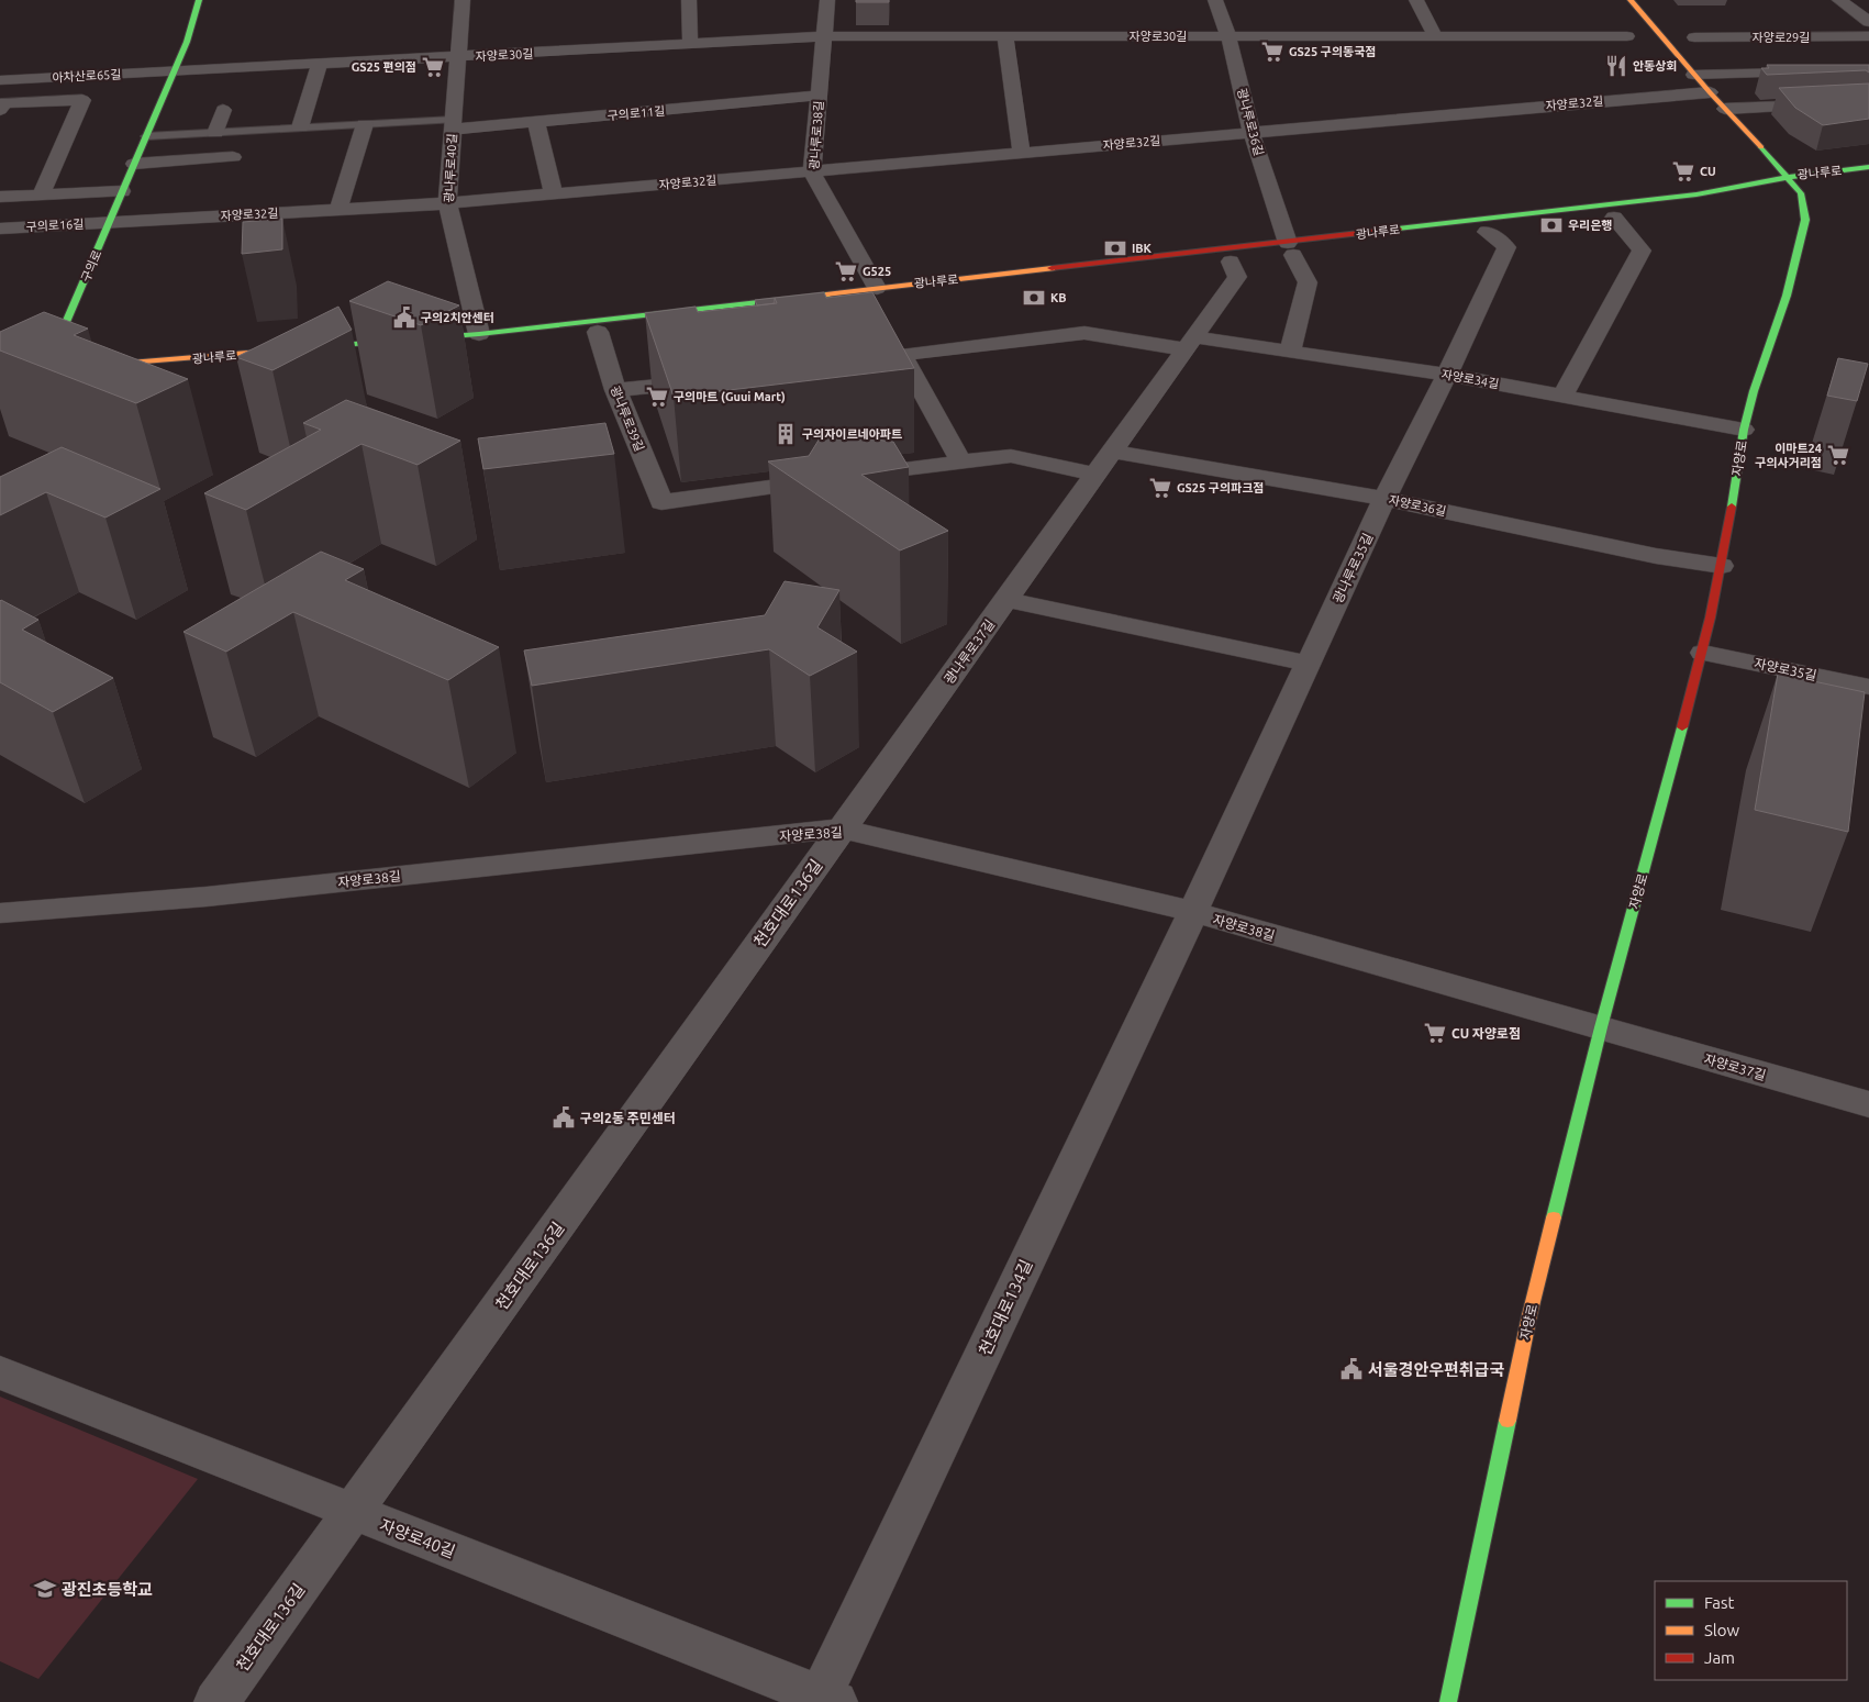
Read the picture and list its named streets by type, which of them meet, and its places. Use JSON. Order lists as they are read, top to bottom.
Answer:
{
  "streets": {
    "main road": ["광나루로", "구의로", "자양로"],
    "street": [
      "자양로30길",
      "자양로29길",
      "아차산로65길",
      "자양로32길",
      "구의로11길",
      "광나루로36길",
      "광나루로38길",
      "광나루로40길",
      "구의로16길",
      "자양로34길",
      "광나루로39길",
      "자양로36길",
      "광나루로35길",
      "광나루로37길",
      "자양로35길",
      "자양로38길",
      "천호대로136길",
      "자양로37길",
      "천호대로134길",
      "자양로40길"
    ]
  },
  "crossings": [
    ["자양로30길", "아차산로65길"],
    ["자양로30길", "광나루로36길"],
    ["자양로30길", "광나루로38길"],
    ["자양로30길", "광나루로40길"],
    ["자양로30길", "구의로"],
    ["아차산로65길", "구의로"],
    ["자양로32길", "광나루로36길"],
    ["자양로32길", "광나루로38길"],
    ["자양로32길", "광나루로40길"],
    ["자양로32길", "구의로16길"],
    ["자양로32길", "구의로"],
    ["자양로32길", "자양로"],
    ["구의로11길", "광나루로38길"],
    ["구의로11길", "광나루로40길"],
    ["구의로11길", "구의로"],
    ["광나루로36길", "광나루로"],
    ["광나루로38길", "광나루로"],
    ["광나루로40길", "광나루로"],
    ["광나루로", "광나루로39길"],
    ["광나루로", "자양로"],
    ["구의로16길", "구의로"],
    ["자양로34길", "자양로"],
    ["자양로34길", "광나루로35길"],
    ["자양로34길", "광나루로37길"],
    ["자양로", "자양로36길"],
    ["자양로", "자양로35길"],
    ["자양로", "자양로38길"],
    ["자양로", "자양로37길"],
    ["자양로36길", "광나루로35길"],
    ["자양로36길", "광나루로37길"],
    ["광나루로35길", "자양로38길"],
    ["광나루로35길", "천호대로134길"],
    ["광나루로37길", "자양로38길"],
    ["광나루로37길", "천호대로136길"],
    ["자양로38길", "천호대로136길"],
    ["자양로38길", "자양로37길"],
    ["자양로38길", "천호대로134길"],
    ["천호대로136길", "자양로40길"],
    ["천호대로134길", "자양로40길"]
  ],
  "places": {
    "supermarket": [
      "GS25 구의동국점",
      "GS25 편의점",
      "CU",
      "G525",
      "구의마트 (Guui Mart)",
      "이마트24 구의사거리점",
      "GS25 구의파크점",
      "CU 자양로점"
    ],
    "restaurant": ["안동상회"],
    "bank": ["우리은행", "IBK", "KB"],
    "public building": ["구의2치안센터", "구의2동 주민센터", "서울경안우편취급국"],
    "building": ["구의자이르네아파트"],
    "school or university": ["광진초등학교"]
  },
  "legend": ["Fast", "Slow", "Jam"]
}
